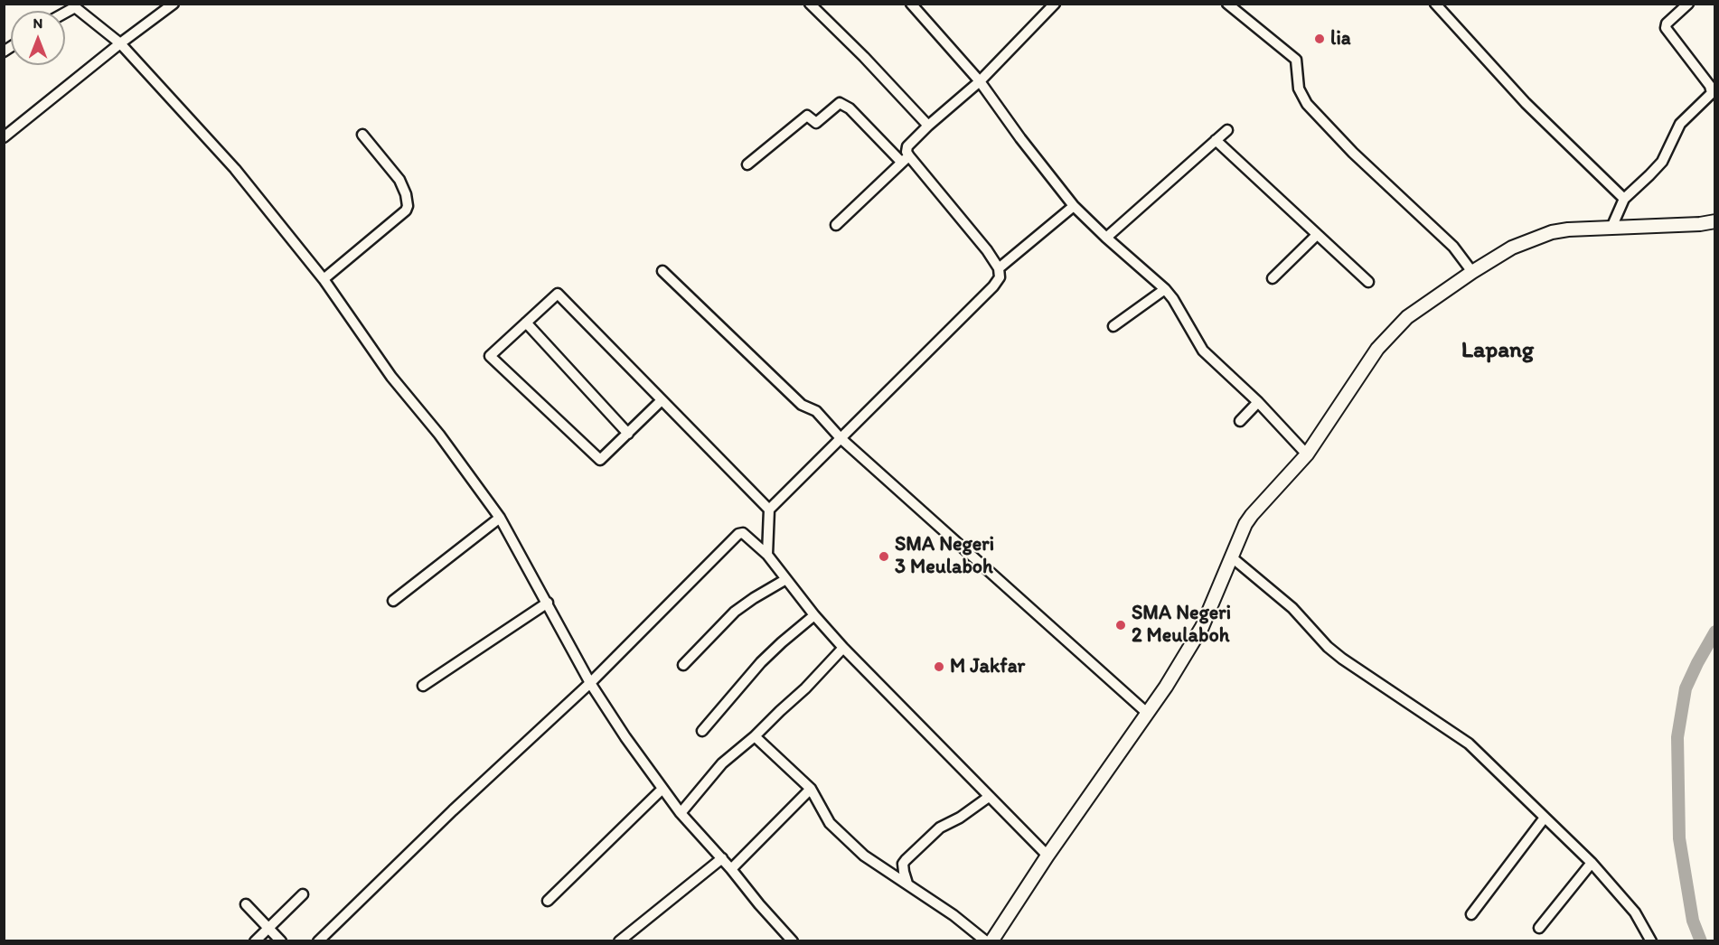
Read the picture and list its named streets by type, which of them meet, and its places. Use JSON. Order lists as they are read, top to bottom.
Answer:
{
  "districts": ["Lapang"],
  "places": [
    "lia",
    "SMA Negeri 3 Meulaboh",
    "SMA Negeri 2 Meulaboh",
    "M Jakfar"
  ],
  "north": "top"
}
